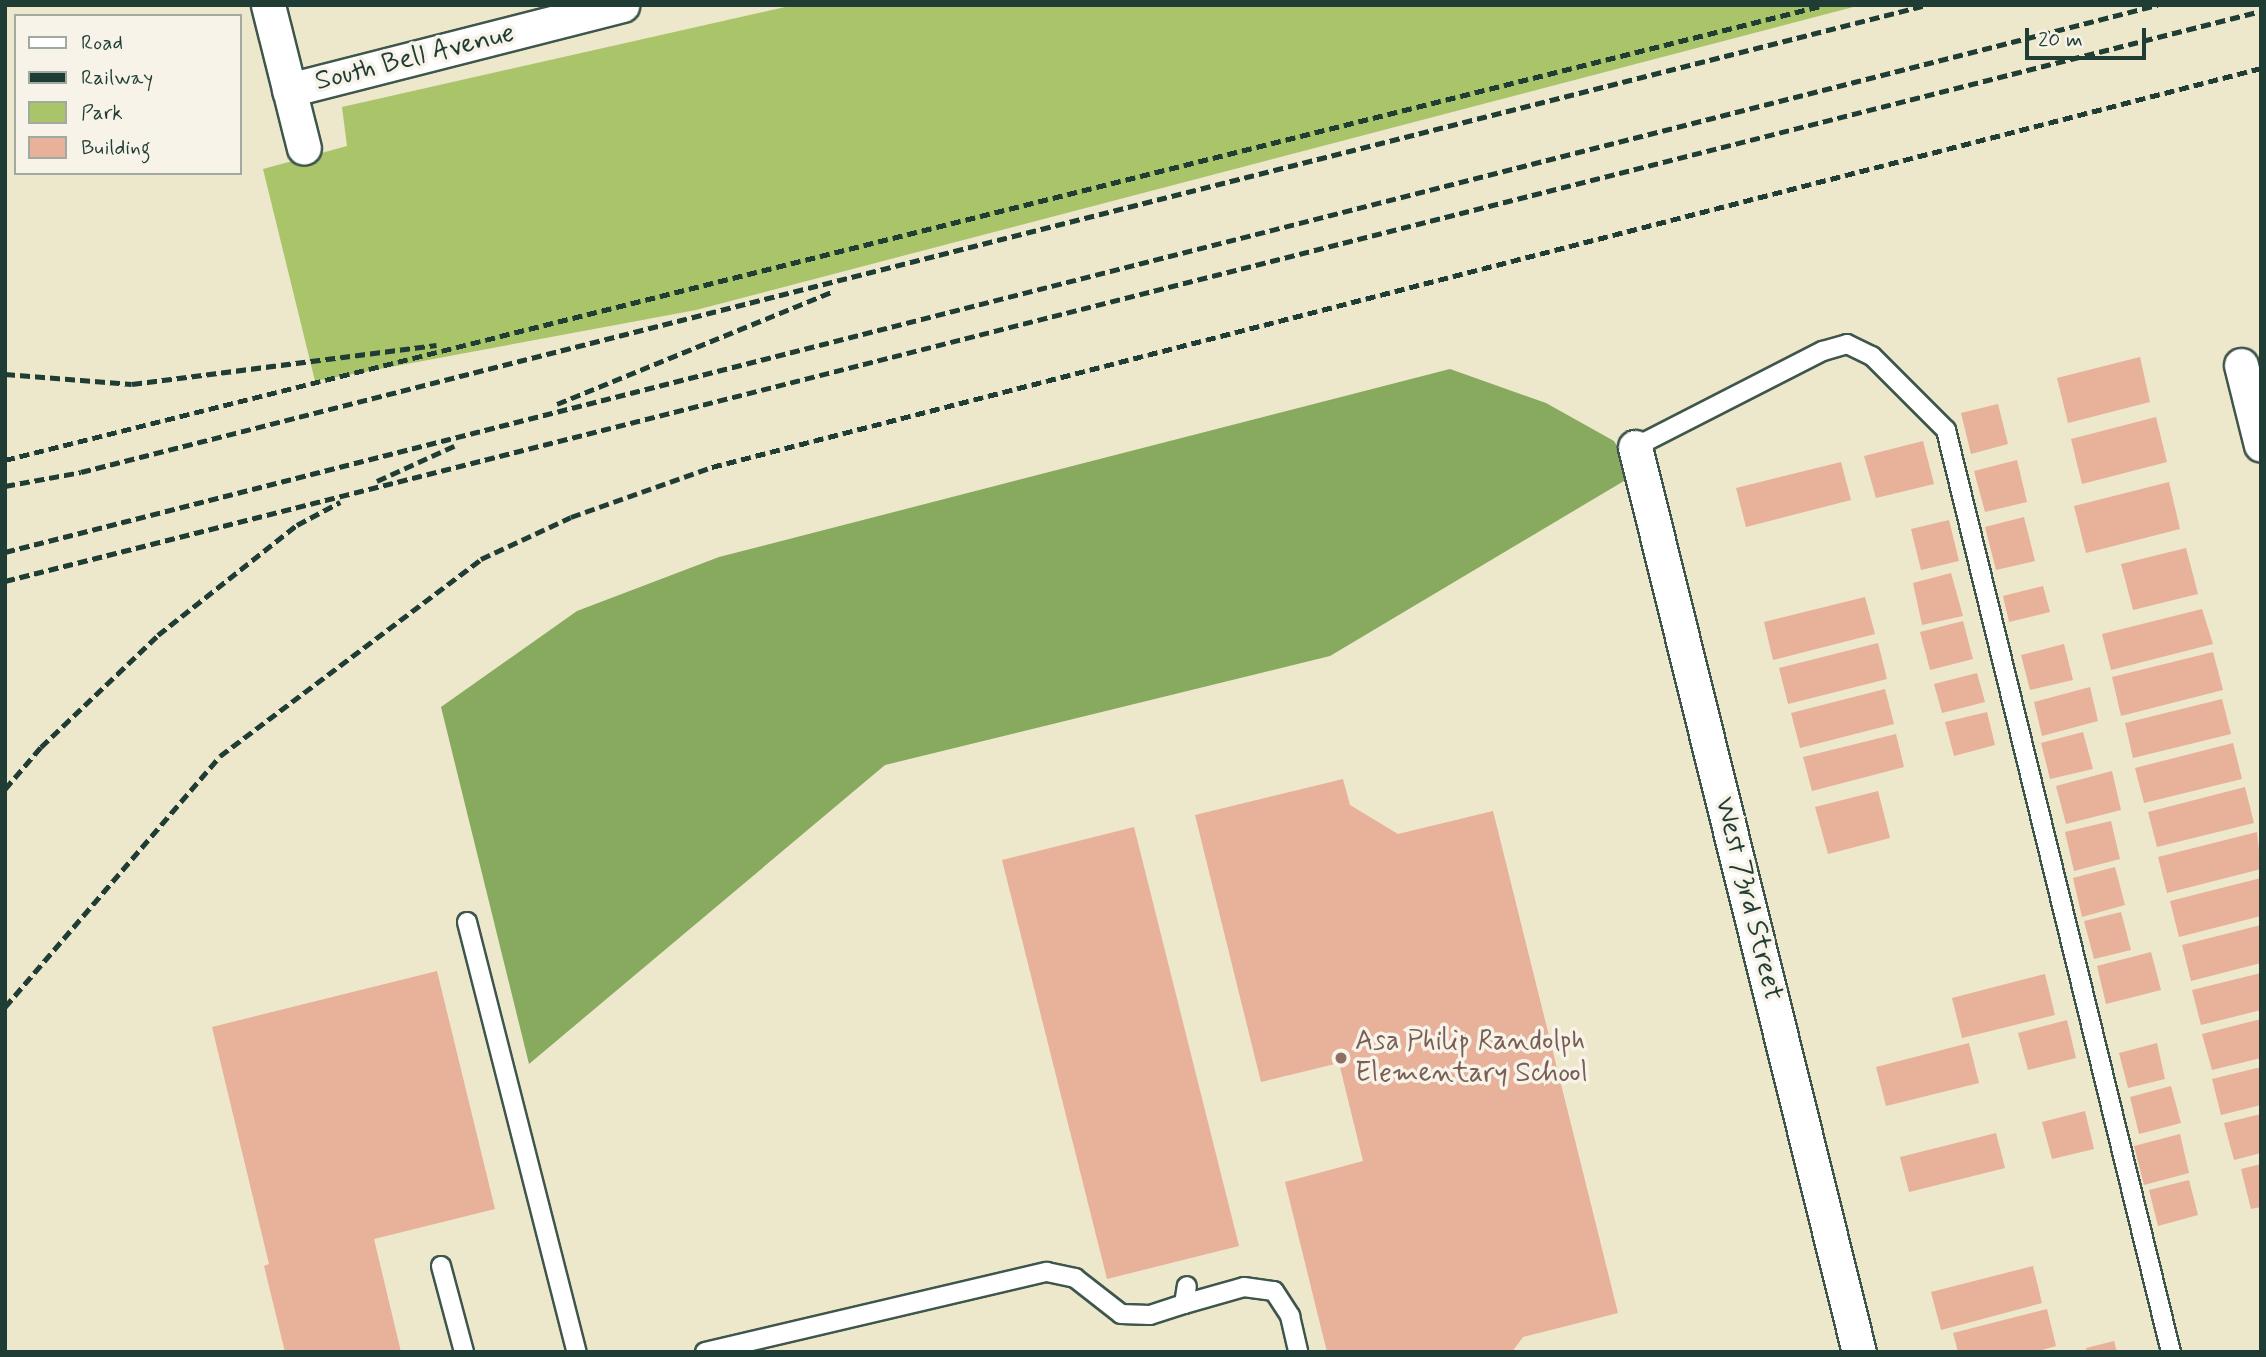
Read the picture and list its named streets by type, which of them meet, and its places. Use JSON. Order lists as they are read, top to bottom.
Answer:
{
  "streets": {
    "street": ["South Bell Avenue", "West 73rd Street"]
  },
  "places": ["Asa Philip Randolph Elementary School"],
  "legend": [
    "Road",
    "Railway",
    "Park",
    "Building"
  ],
  "scale_bar": "20 m"
}
